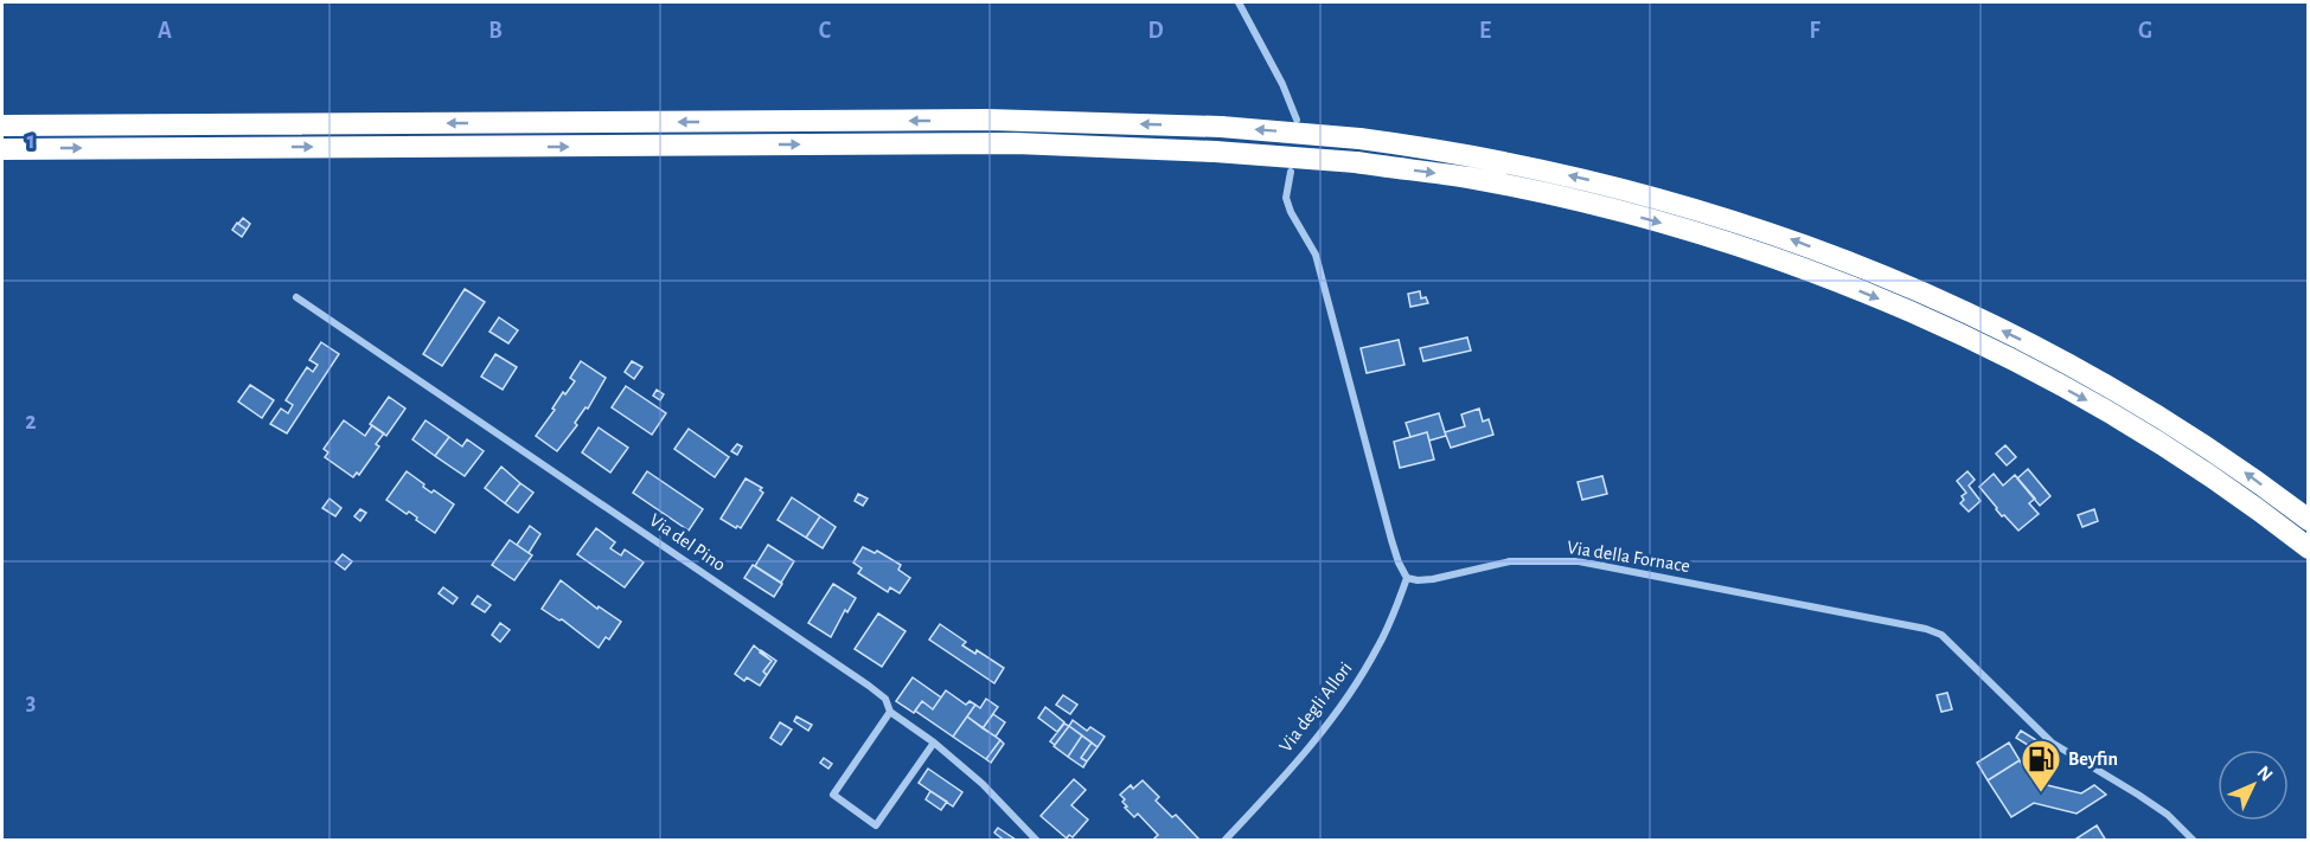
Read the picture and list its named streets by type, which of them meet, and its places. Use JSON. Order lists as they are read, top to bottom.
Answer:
{
  "streets": {
    "street": ["Via del Pino", "Via della Fornace", "Via degli Allori"]
  },
  "crossings": [
    ["Via della Fornace", "Via degli Allori"]
  ],
  "places": {
    "fuel station": ["Beyfin"]
  },
  "north": "top right",
  "grid": {
    "columns": [
      "A",
      "B",
      "C",
      "D",
      "E",
      "F",
      "G"
    ],
    "rows": ["1", "2", "3"]
  }
}
